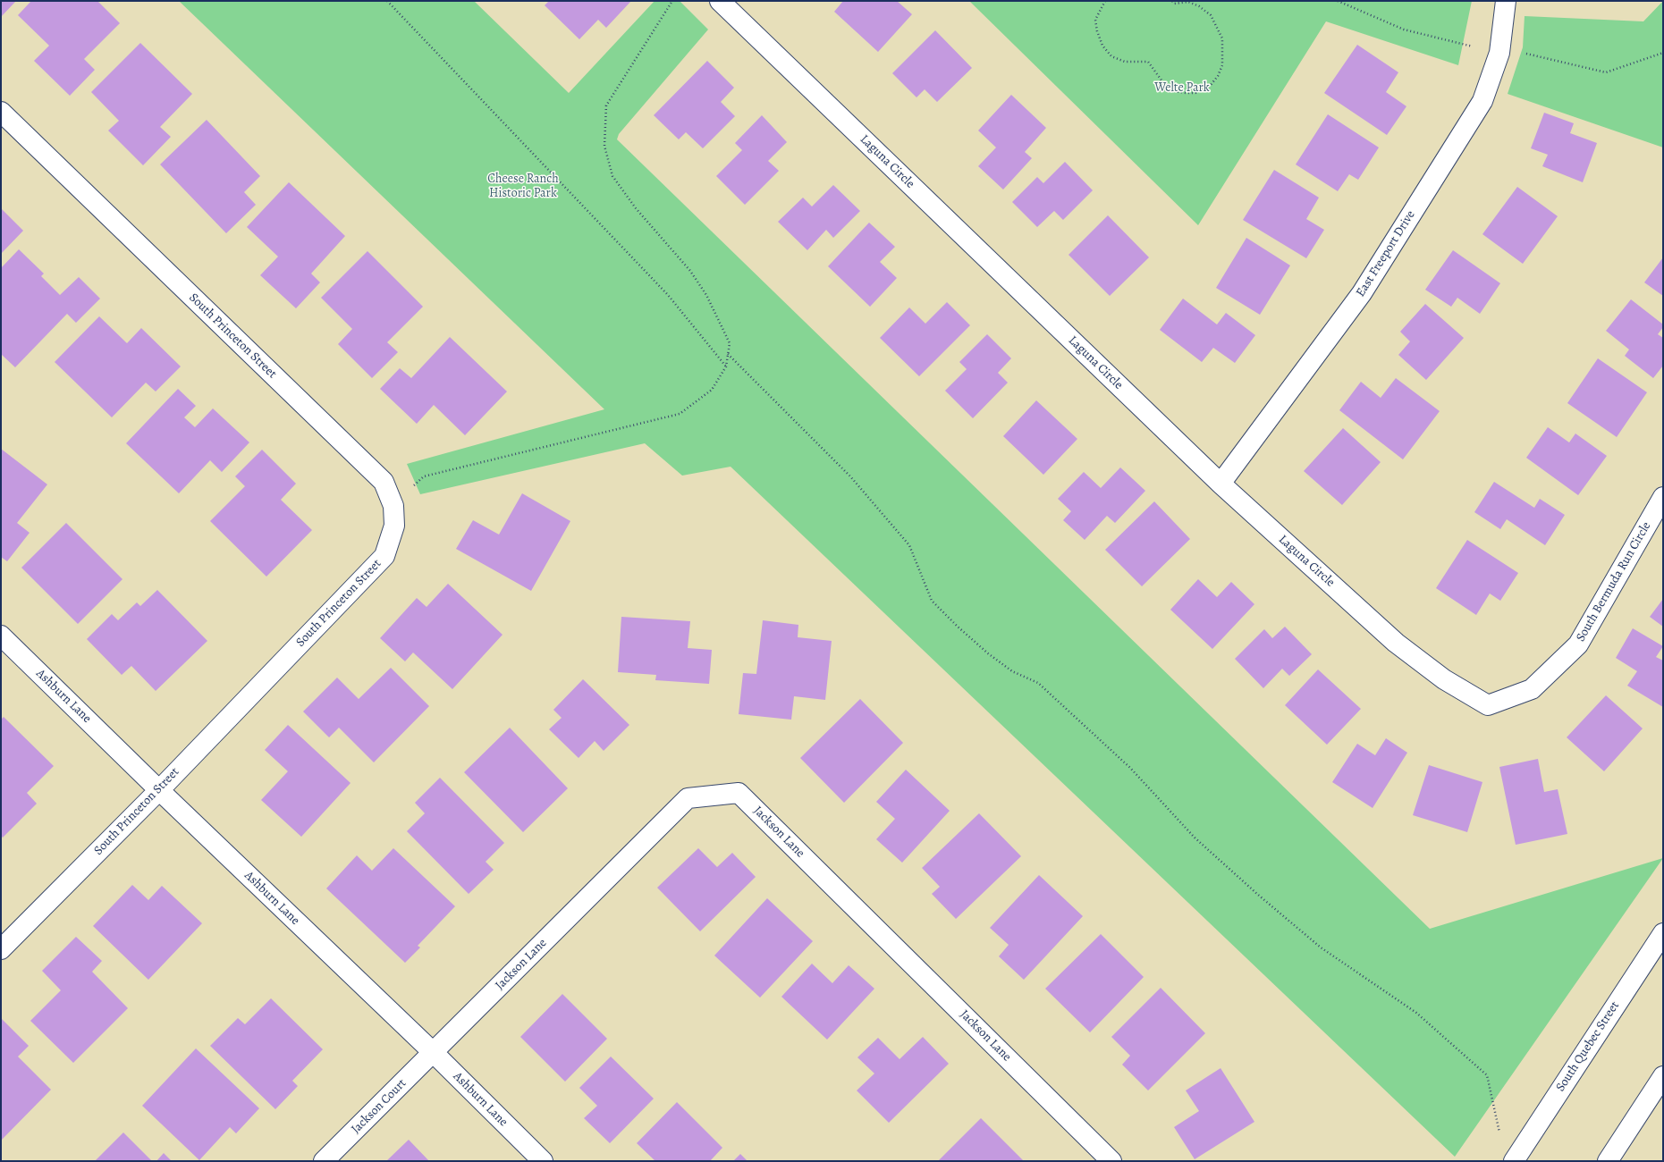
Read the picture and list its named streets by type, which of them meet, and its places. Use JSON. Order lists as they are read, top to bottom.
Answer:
{
  "streets": {
    "street": [
      "Laguna Circle",
      "East Freeport Drive",
      "South Princeton Street",
      "South Bermuda Run Circle",
      "Ashburn Lane",
      "Jackson Lane",
      "South Quebec Street",
      "Jackson Court"
    ]
  },
  "crossings": [
    ["Laguna Circle", "East Freeport Drive"],
    ["Laguna Circle", "South Bermuda Run Circle"],
    ["South Princeton Street", "Ashburn Lane"],
    ["Ashburn Lane", "Jackson Lane"],
    ["Ashburn Lane", "Jackson Court"],
    ["Jackson Lane", "Jackson Court"]
  ],
  "parks": ["Welte Park", "Cheese Ranch Historic Park"]
}
